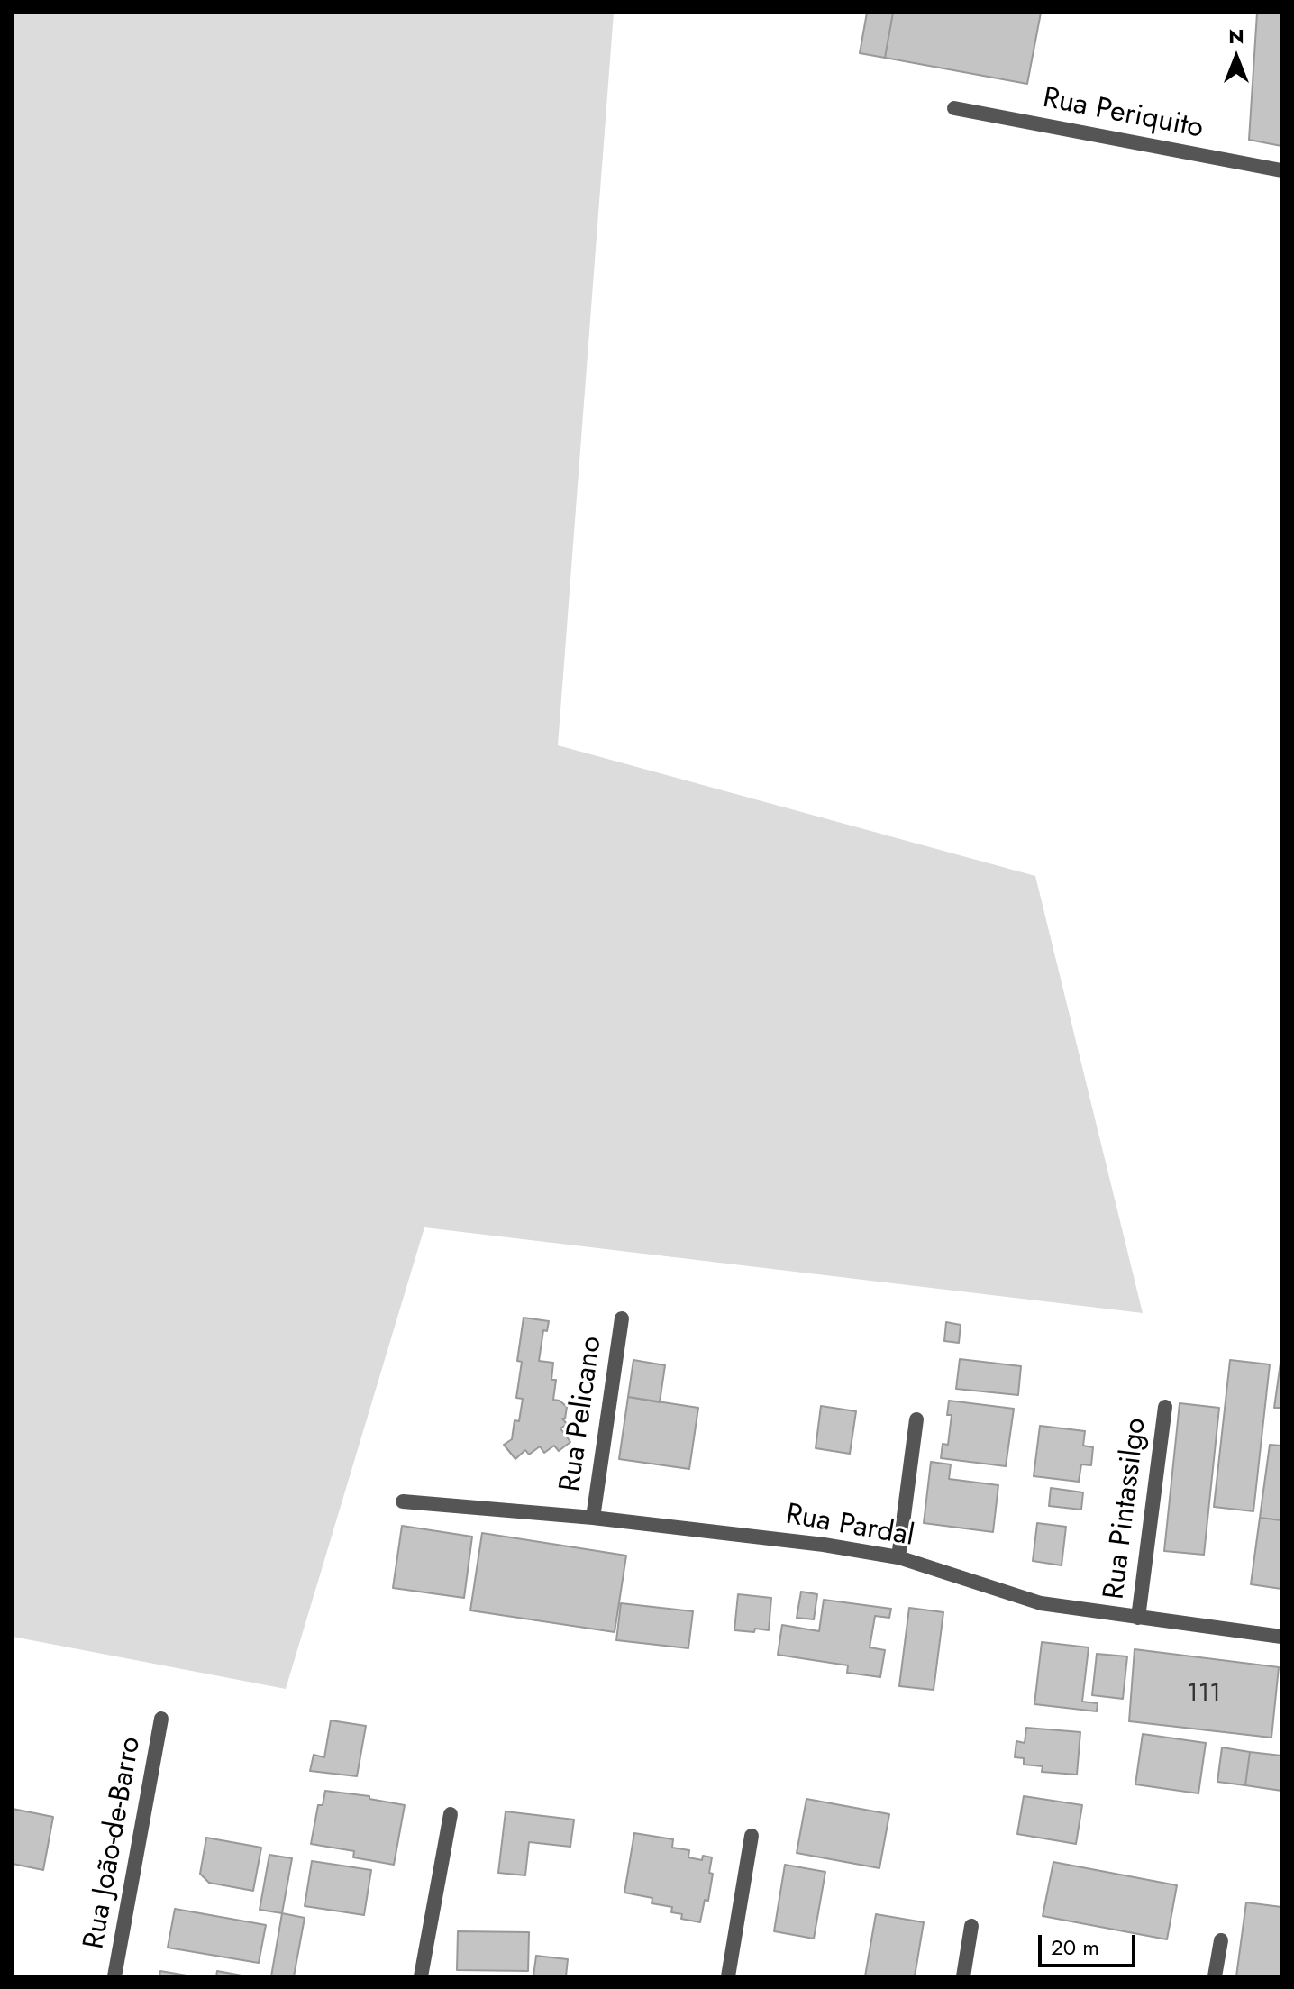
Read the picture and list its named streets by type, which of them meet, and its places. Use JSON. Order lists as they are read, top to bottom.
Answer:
{
  "streets": {
    "street": [
      "Rua Periquito",
      "Rua Pelicano",
      "Rua Pintassilgo",
      "Rua Pardal",
      "Rua João-de-Barro"
    ]
  },
  "crossings": [
    ["Rua Pelicano", "Rua Pardal"],
    ["Rua Pintassilgo", "Rua Pardal"]
  ],
  "house_numbers": ["111"],
  "scale_bar": "20 m",
  "north": "top"
}
